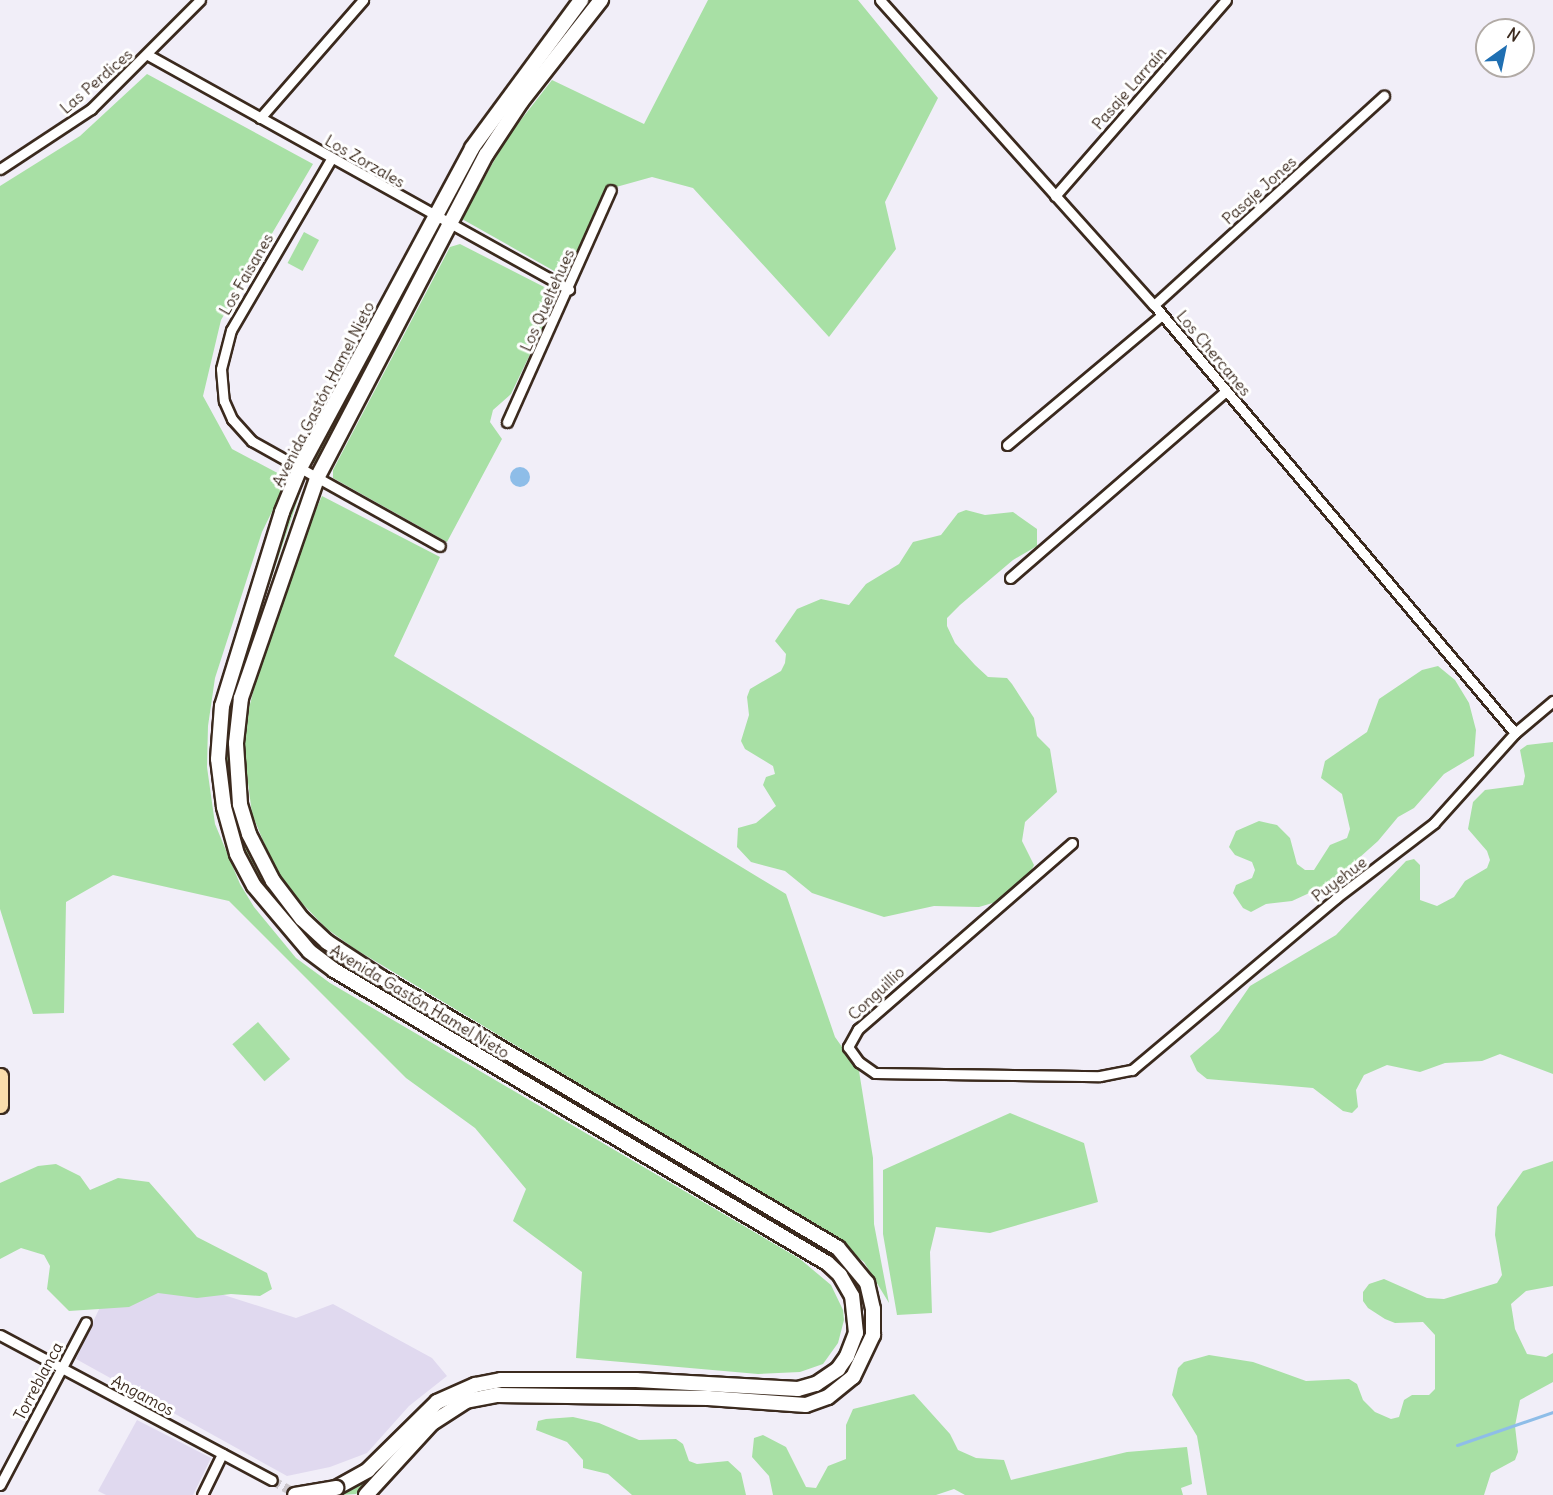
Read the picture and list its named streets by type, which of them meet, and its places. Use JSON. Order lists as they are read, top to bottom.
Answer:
{
  "streets": {
    "main road": ["Avenida Gastón Hamel Nieto"],
    "street": [
      "Las Perdices",
      "Pasaje Larraín",
      "Los Zorzales",
      "Pasaje Jones",
      "Los Faisanes",
      "Los Queltehues",
      "Los Chercanes",
      "Puyehue",
      "Conguillio",
      "Torreblanca",
      "Angamos"
    ]
  },
  "crossings": [
    ["Las Perdices", "Los Zorzales"],
    ["Pasaje Larraín", "Los Chercanes"],
    ["Los Zorzales", "Los Faisanes"],
    ["Los Zorzales", "Los Queltehues"],
    ["Los Zorzales", "Avenida Gastón Hamel Nieto"],
    ["Pasaje Jones", "Los Chercanes"],
    ["Los Faisanes", "Avenida Gastón Hamel Nieto"],
    ["Los Chercanes", "Puyehue"],
    ["Puyehue", "Conguillio"],
    ["Torreblanca", "Angamos"]
  ],
  "north": "top right"
}
